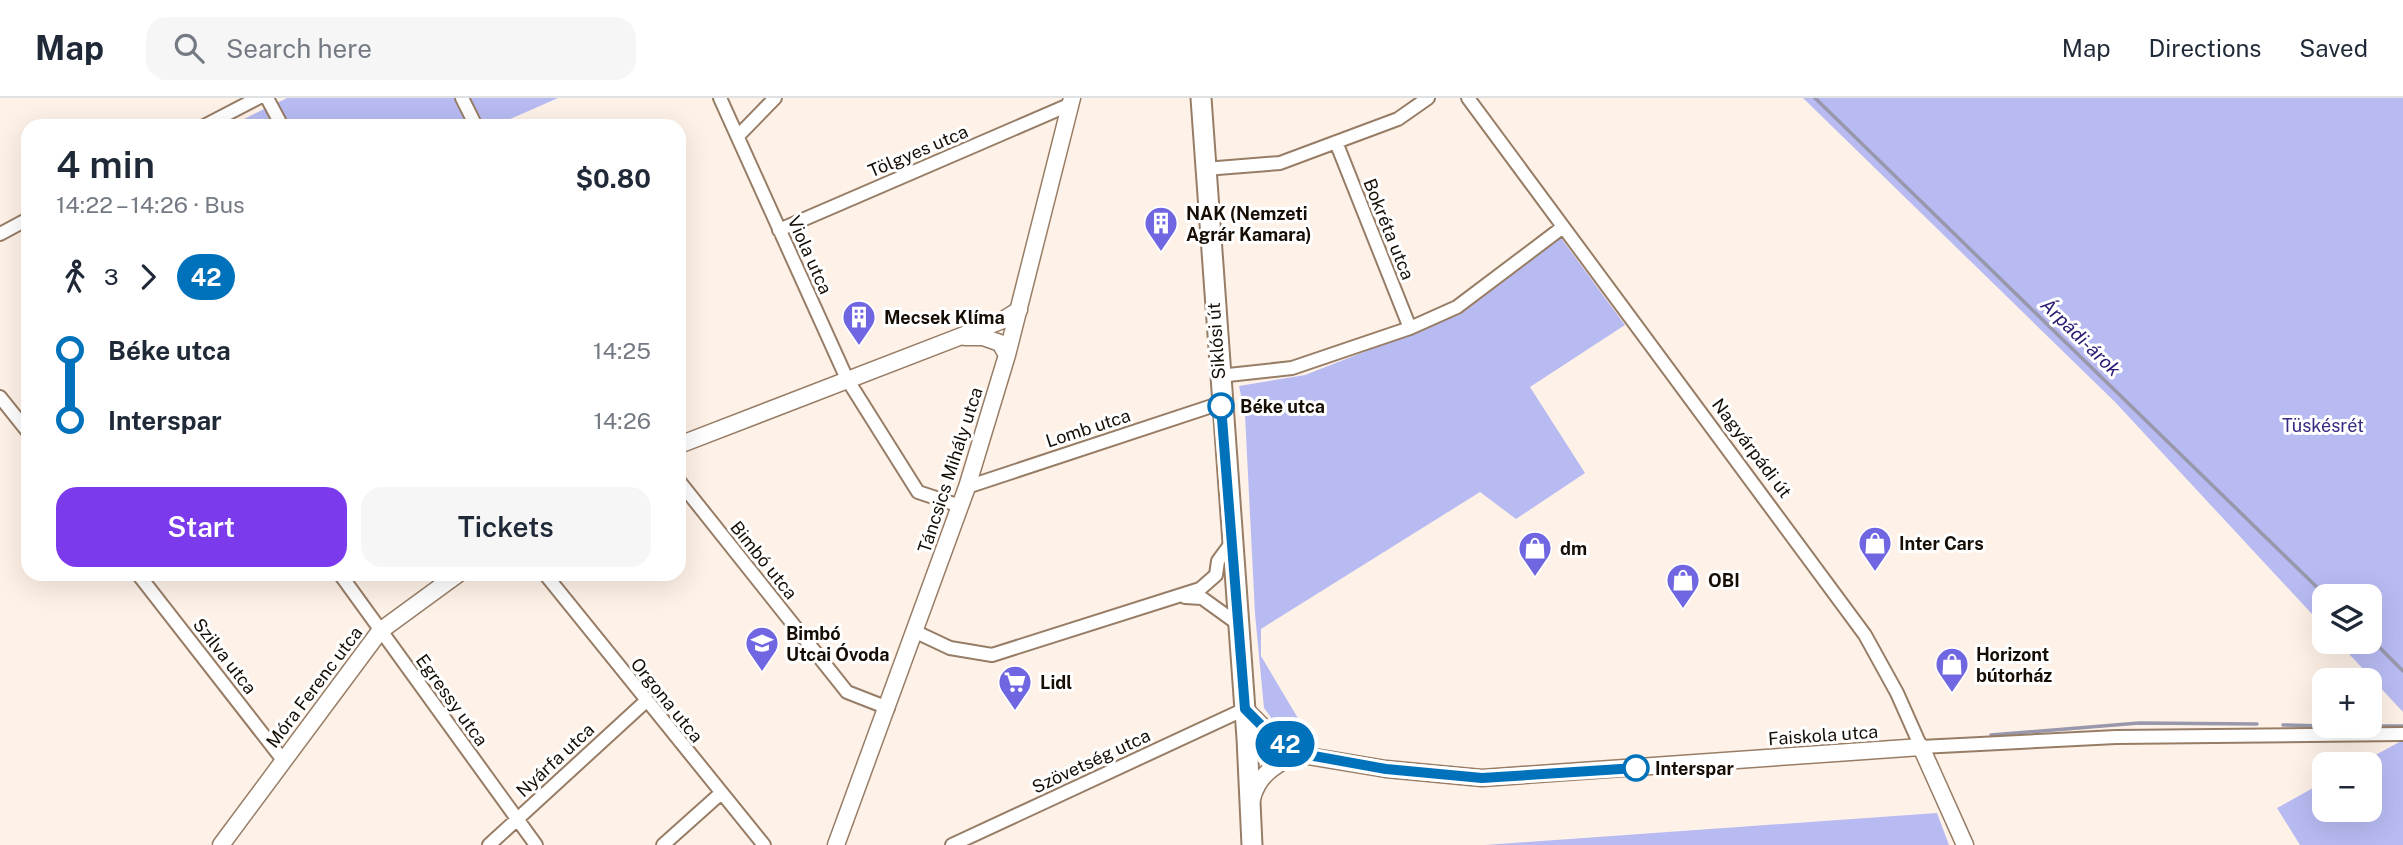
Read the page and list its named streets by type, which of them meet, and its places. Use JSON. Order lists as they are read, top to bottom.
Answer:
{
  "streets": {
    "main road": ["Siklósi út"],
    "street": [
      "Tölgyes utca",
      "Bokréta utca",
      "Viola utca",
      "Lomb utca",
      "Nagyárpádi út",
      "Táncsics Mihály utca",
      "Bimbó utca",
      "Szilva utca",
      "Móra Ferenc utca",
      "Egressy utca",
      "Orgona utca",
      "Faiskola utca",
      "Nyárfa utca",
      "Szövetség utca"
    ]
  },
  "crossings": [
    ["Tölgyes utca", "Viola utca"],
    ["Tölgyes utca", "Táncsics Mihály utca"],
    ["Viola utca", "Táncsics Mihály utca"],
    ["Siklósi út", "Lomb utca"],
    ["Siklósi út", "Faiskola utca"],
    ["Siklósi út", "Szövetség utca"],
    ["Lomb utca", "Táncsics Mihály utca"],
    ["Nagyárpádi út", "Faiskola utca"],
    ["Táncsics Mihály utca", "Bimbó utca"],
    ["Szilva utca", "Móra Ferenc utca"],
    ["Móra Ferenc utca", "Egressy utca"],
    ["Egressy utca", "Nyárfa utca"],
    ["Orgona utca", "Nyárfa utca"]
  ],
  "water": ["Árpádi-árok"],
  "parks": ["Tüskésrét"],
  "places": {
    "building": ["NAK (Nemzeti Agrár Kamara)", "Mecsek Klíma"],
    "other": ["Béke utca", "Interspar"],
    "shop": [
      "Inter Cars",
      "dm",
      "OBI",
      "Horizont bútorház"
    ],
    "school or university": ["Bimbó Utcai Óvoda"],
    "supermarket": ["Lidl"]
  },
  "lines": ["bus line 42"],
  "page": {
    "header": "Map",
    "search": "Search here",
    "nav": ["Map", "Directions", "Saved"],
    "on_map": "42",
    "heading": ["4 min", "14:22 – 14:26 · Bus", "$0.80"],
    "legs": ["3", "42"],
    "list": [
      {
        "name": "Béke utca",
        "value": "14:25"
      },
      {
        "name": "Interspar",
        "value": "14:26"
      }
    ],
    "buttons": ["Start", "Tickets"],
    "map_buttons": ["+", "−"]
  }
}
